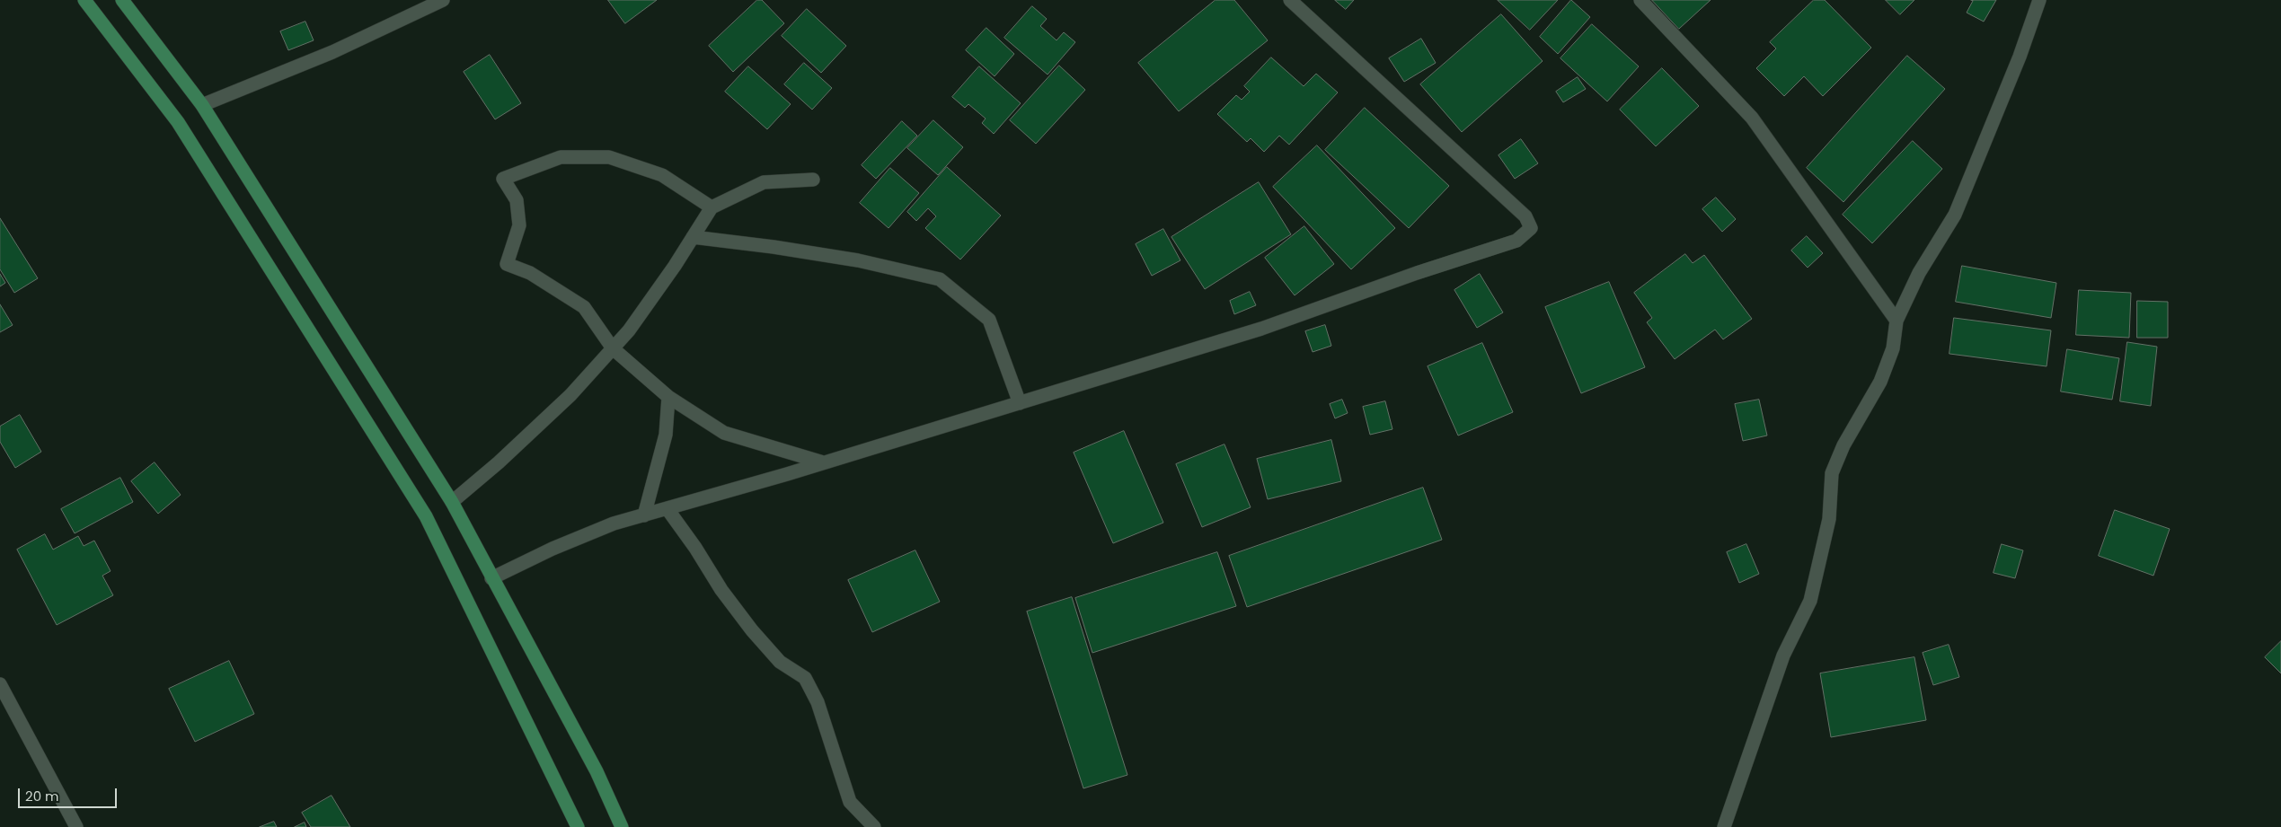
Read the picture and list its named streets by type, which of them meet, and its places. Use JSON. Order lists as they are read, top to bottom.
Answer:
{
  "scale_bar": "20 m"
}
